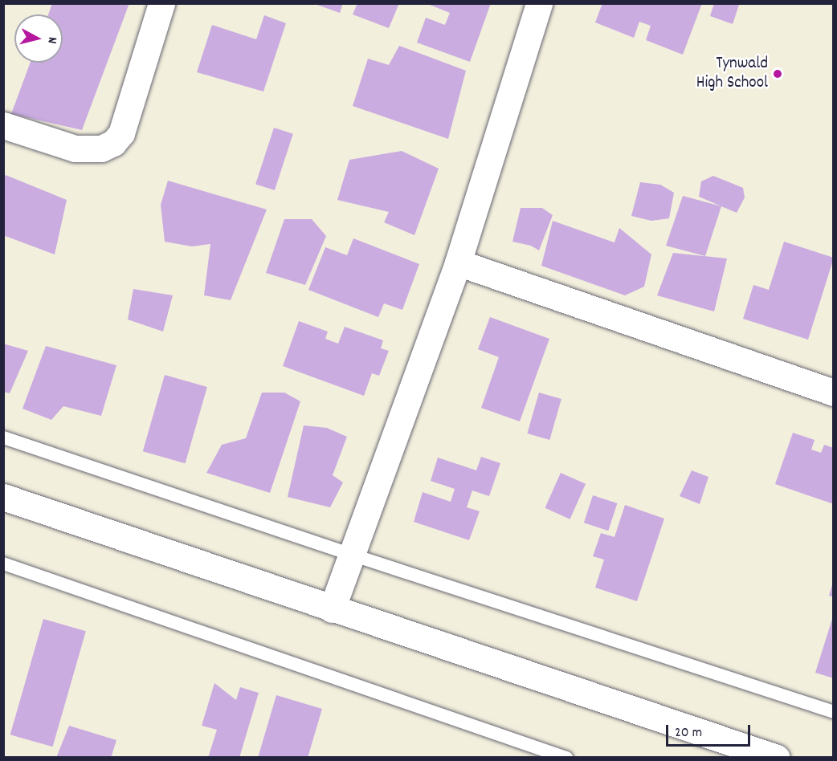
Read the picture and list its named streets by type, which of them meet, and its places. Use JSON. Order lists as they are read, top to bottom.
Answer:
{
  "places": ["Tynwald High School"],
  "scale_bar": "20 m",
  "north": "right"
}
